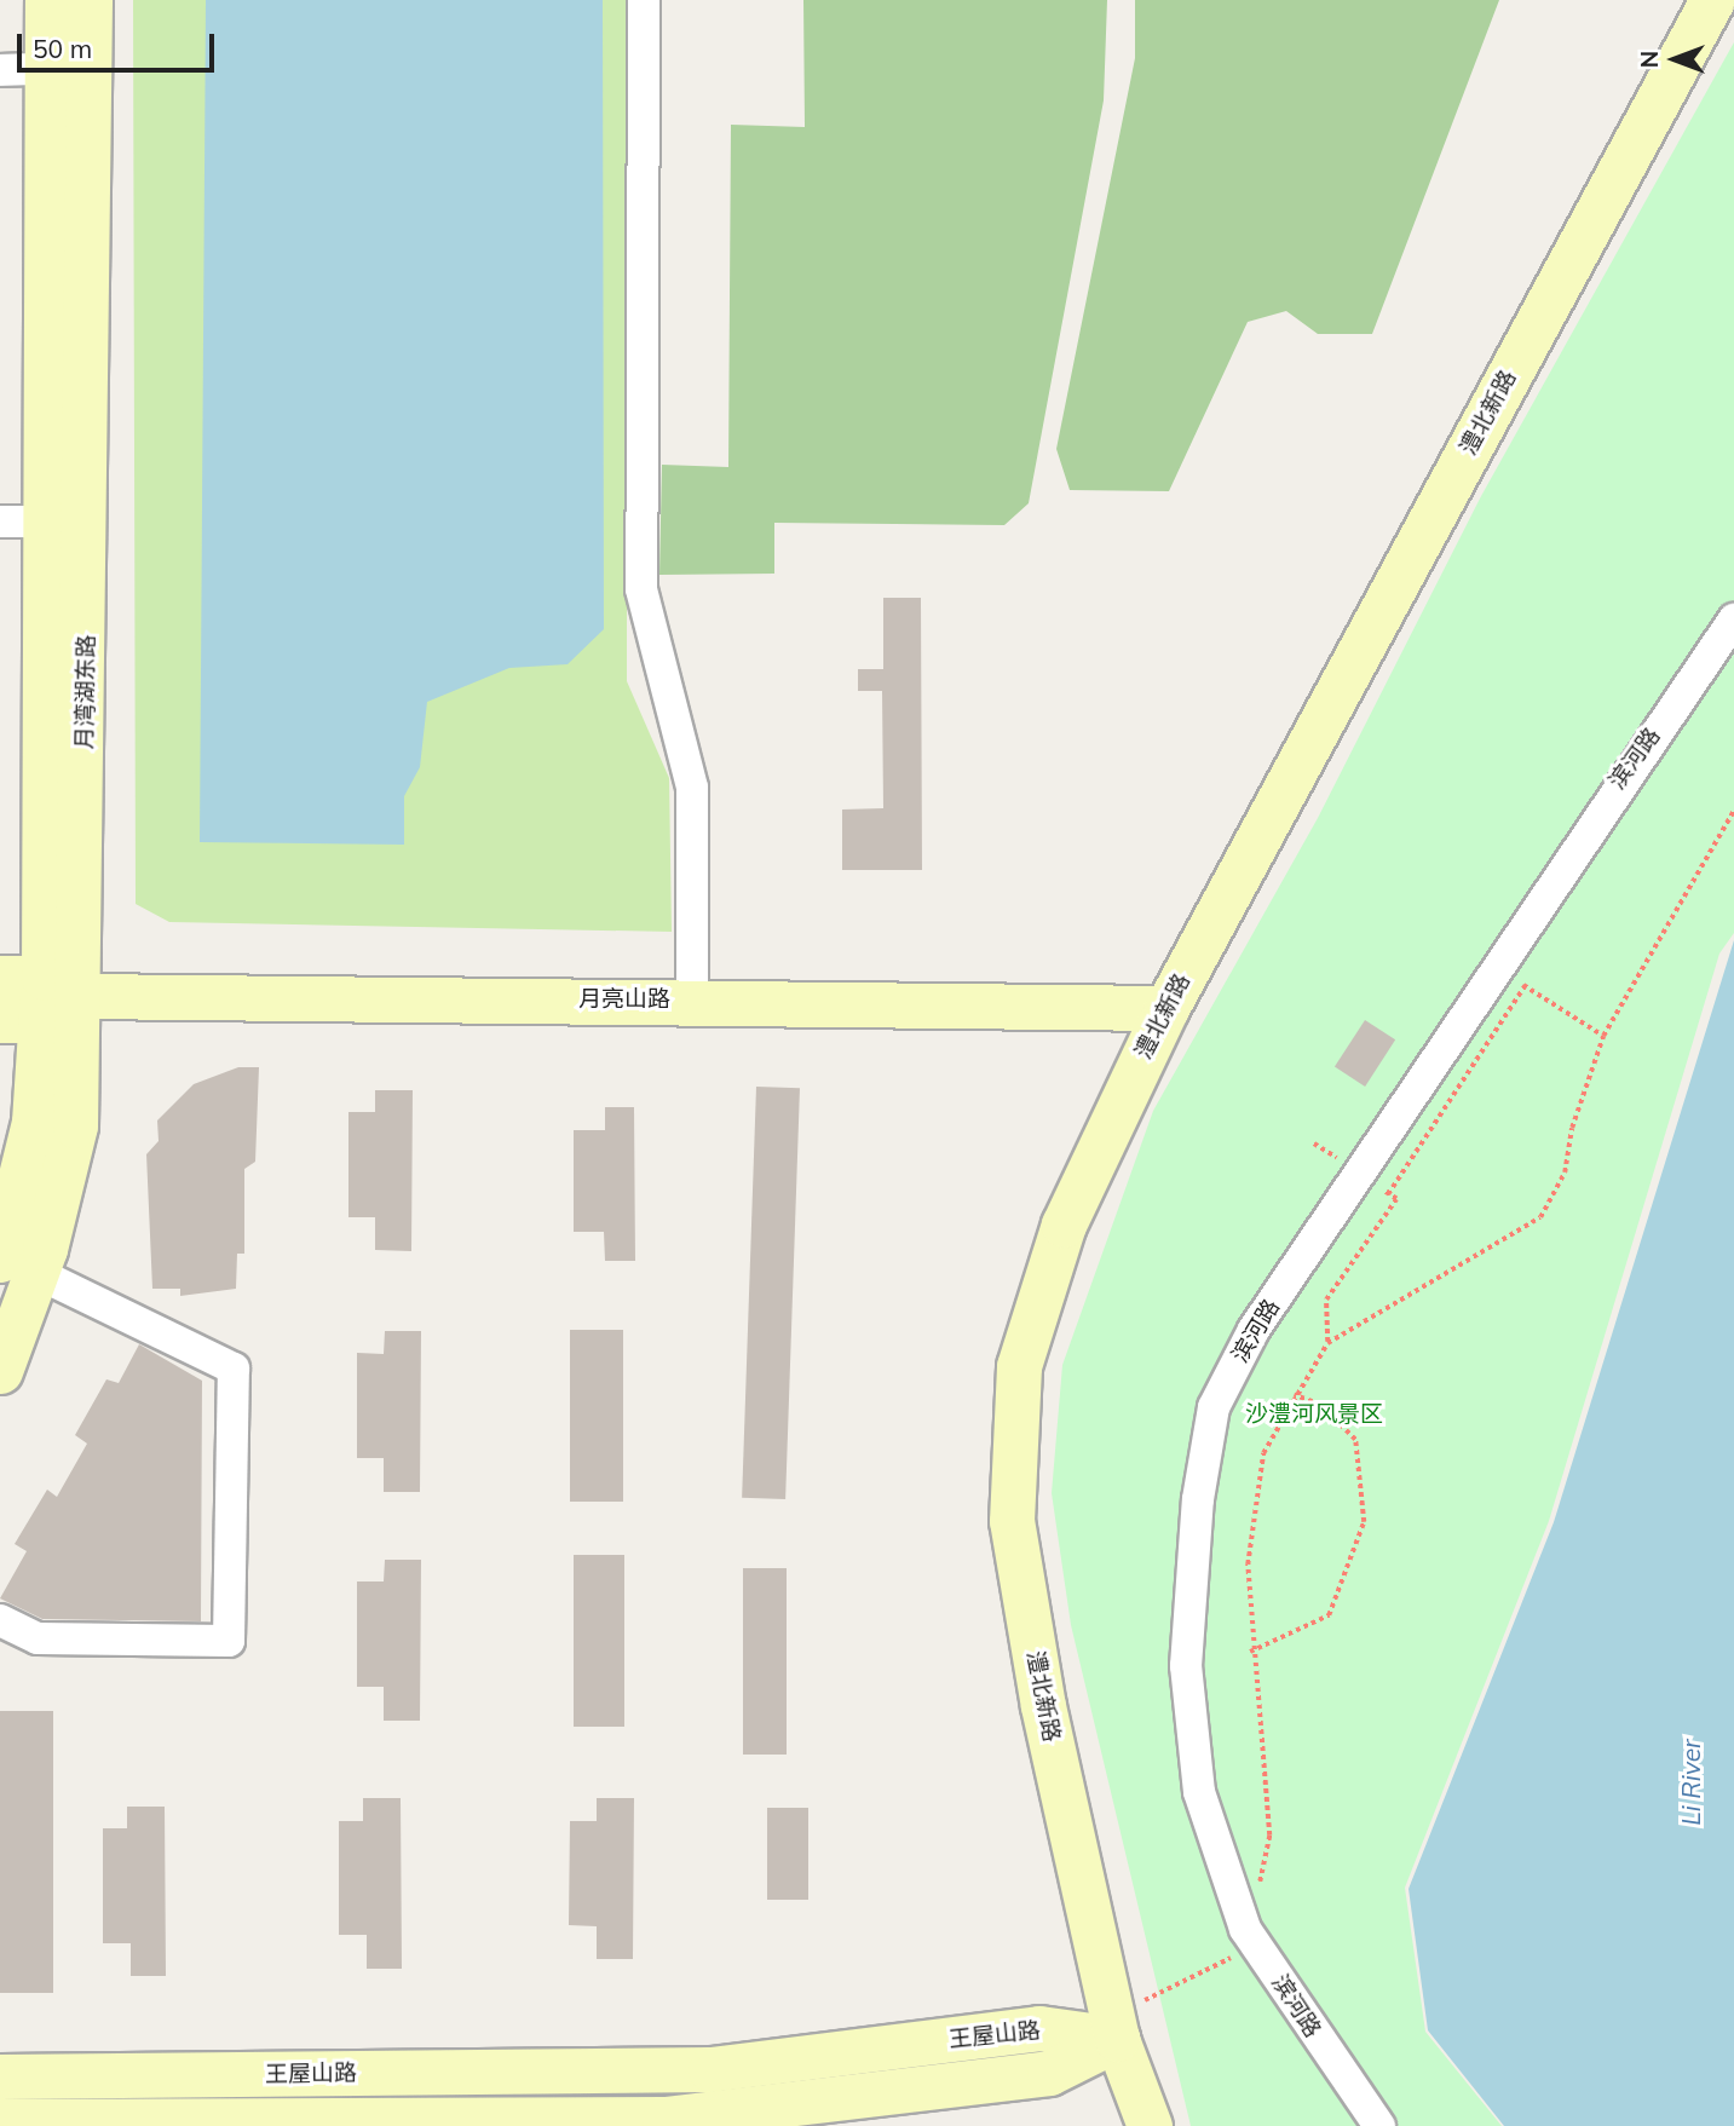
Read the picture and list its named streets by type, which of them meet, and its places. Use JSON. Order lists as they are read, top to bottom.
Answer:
{
  "streets": {
    "street": [
      "澧北新路",
      "月湾湖东路",
      "滨河路",
      "月亮山路",
      "王屋山路"
    ]
  },
  "crossings": [
    ["澧北新路", "月亮山路"],
    ["澧北新路", "王屋山路"],
    ["月湾湖东路", "月亮山路"]
  ],
  "water": ["Li River"],
  "parks": ["沙澧河风景区"],
  "scale_bar": "50 m",
  "north": "left"
}
